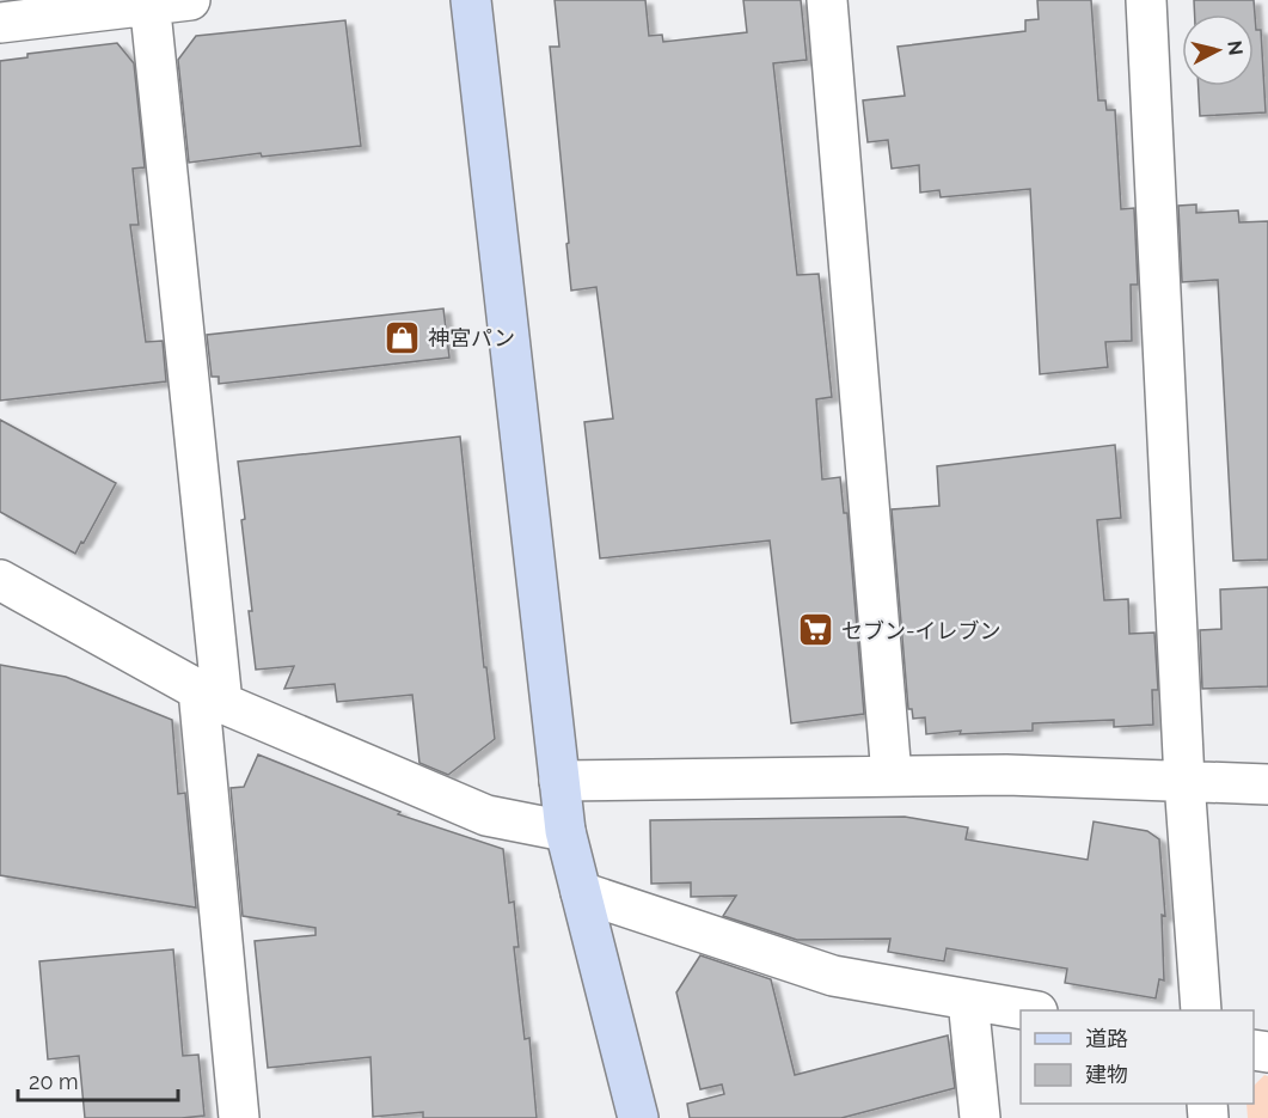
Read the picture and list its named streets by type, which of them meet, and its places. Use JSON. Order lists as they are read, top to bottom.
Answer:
{
  "places": {
    "shop": ["神宮パン"],
    "supermarket": ["セブン-イレブン"]
  },
  "legend": ["道路", "建物"],
  "scale_bar": "20 m",
  "north": "right"
}
